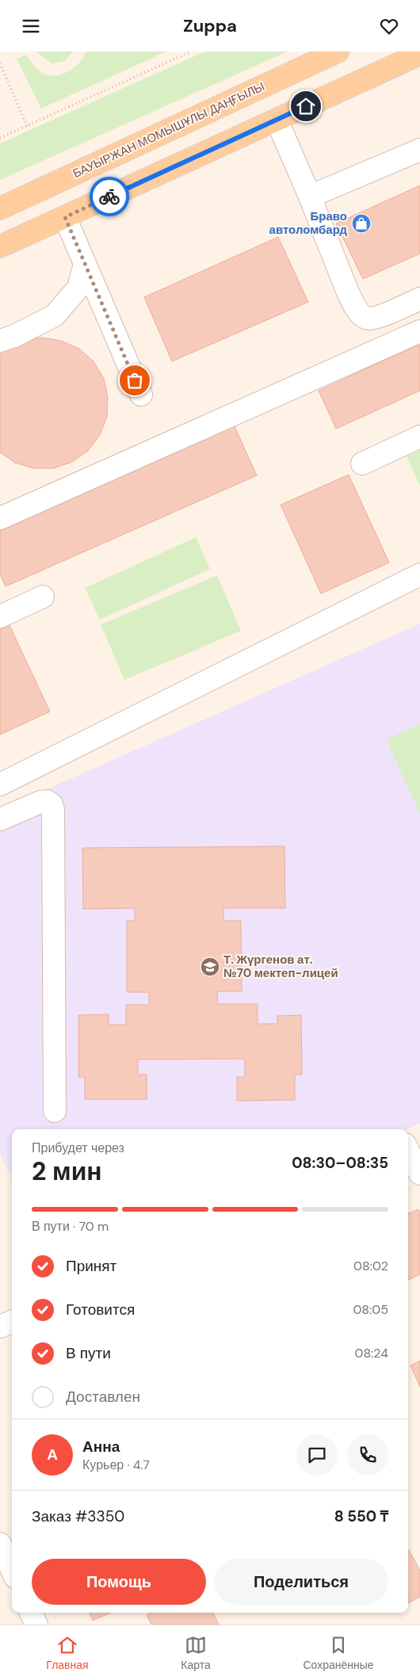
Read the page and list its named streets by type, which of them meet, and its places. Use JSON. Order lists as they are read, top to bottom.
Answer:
{
  "streets": {
    "main road": ["БАУЫРЖАН МОМЫШҰЛЫ ДАҢҒЫЛЫ"]
  },
  "places": {
    "shop": ["Браво автоломбард"],
    "school or university": ["Т. Жүргенов ат. №70 мектеп-лицей"]
  },
  "page": {
    "header": "Zuppa",
    "heading": ["2 мин", "Прибудет через", "08:30–08:35"],
    "panel": [
      "Анна",
      "Курьер · 4.7",
      "Заказ #3350",
      "8 550 ₸"
    ],
    "bar": "В пути · 70 m",
    "list": [
      ["Принят", "08:02"],
      ["Готовится", "08:05"],
      ["В пути", "08:24"],
      "Доставлен"
    ],
    "round": "А",
    "buttons": ["Помощь", "Поделиться"],
    "tabs": ["Главная", "Карта", "Сохранённые"]
  }
}
